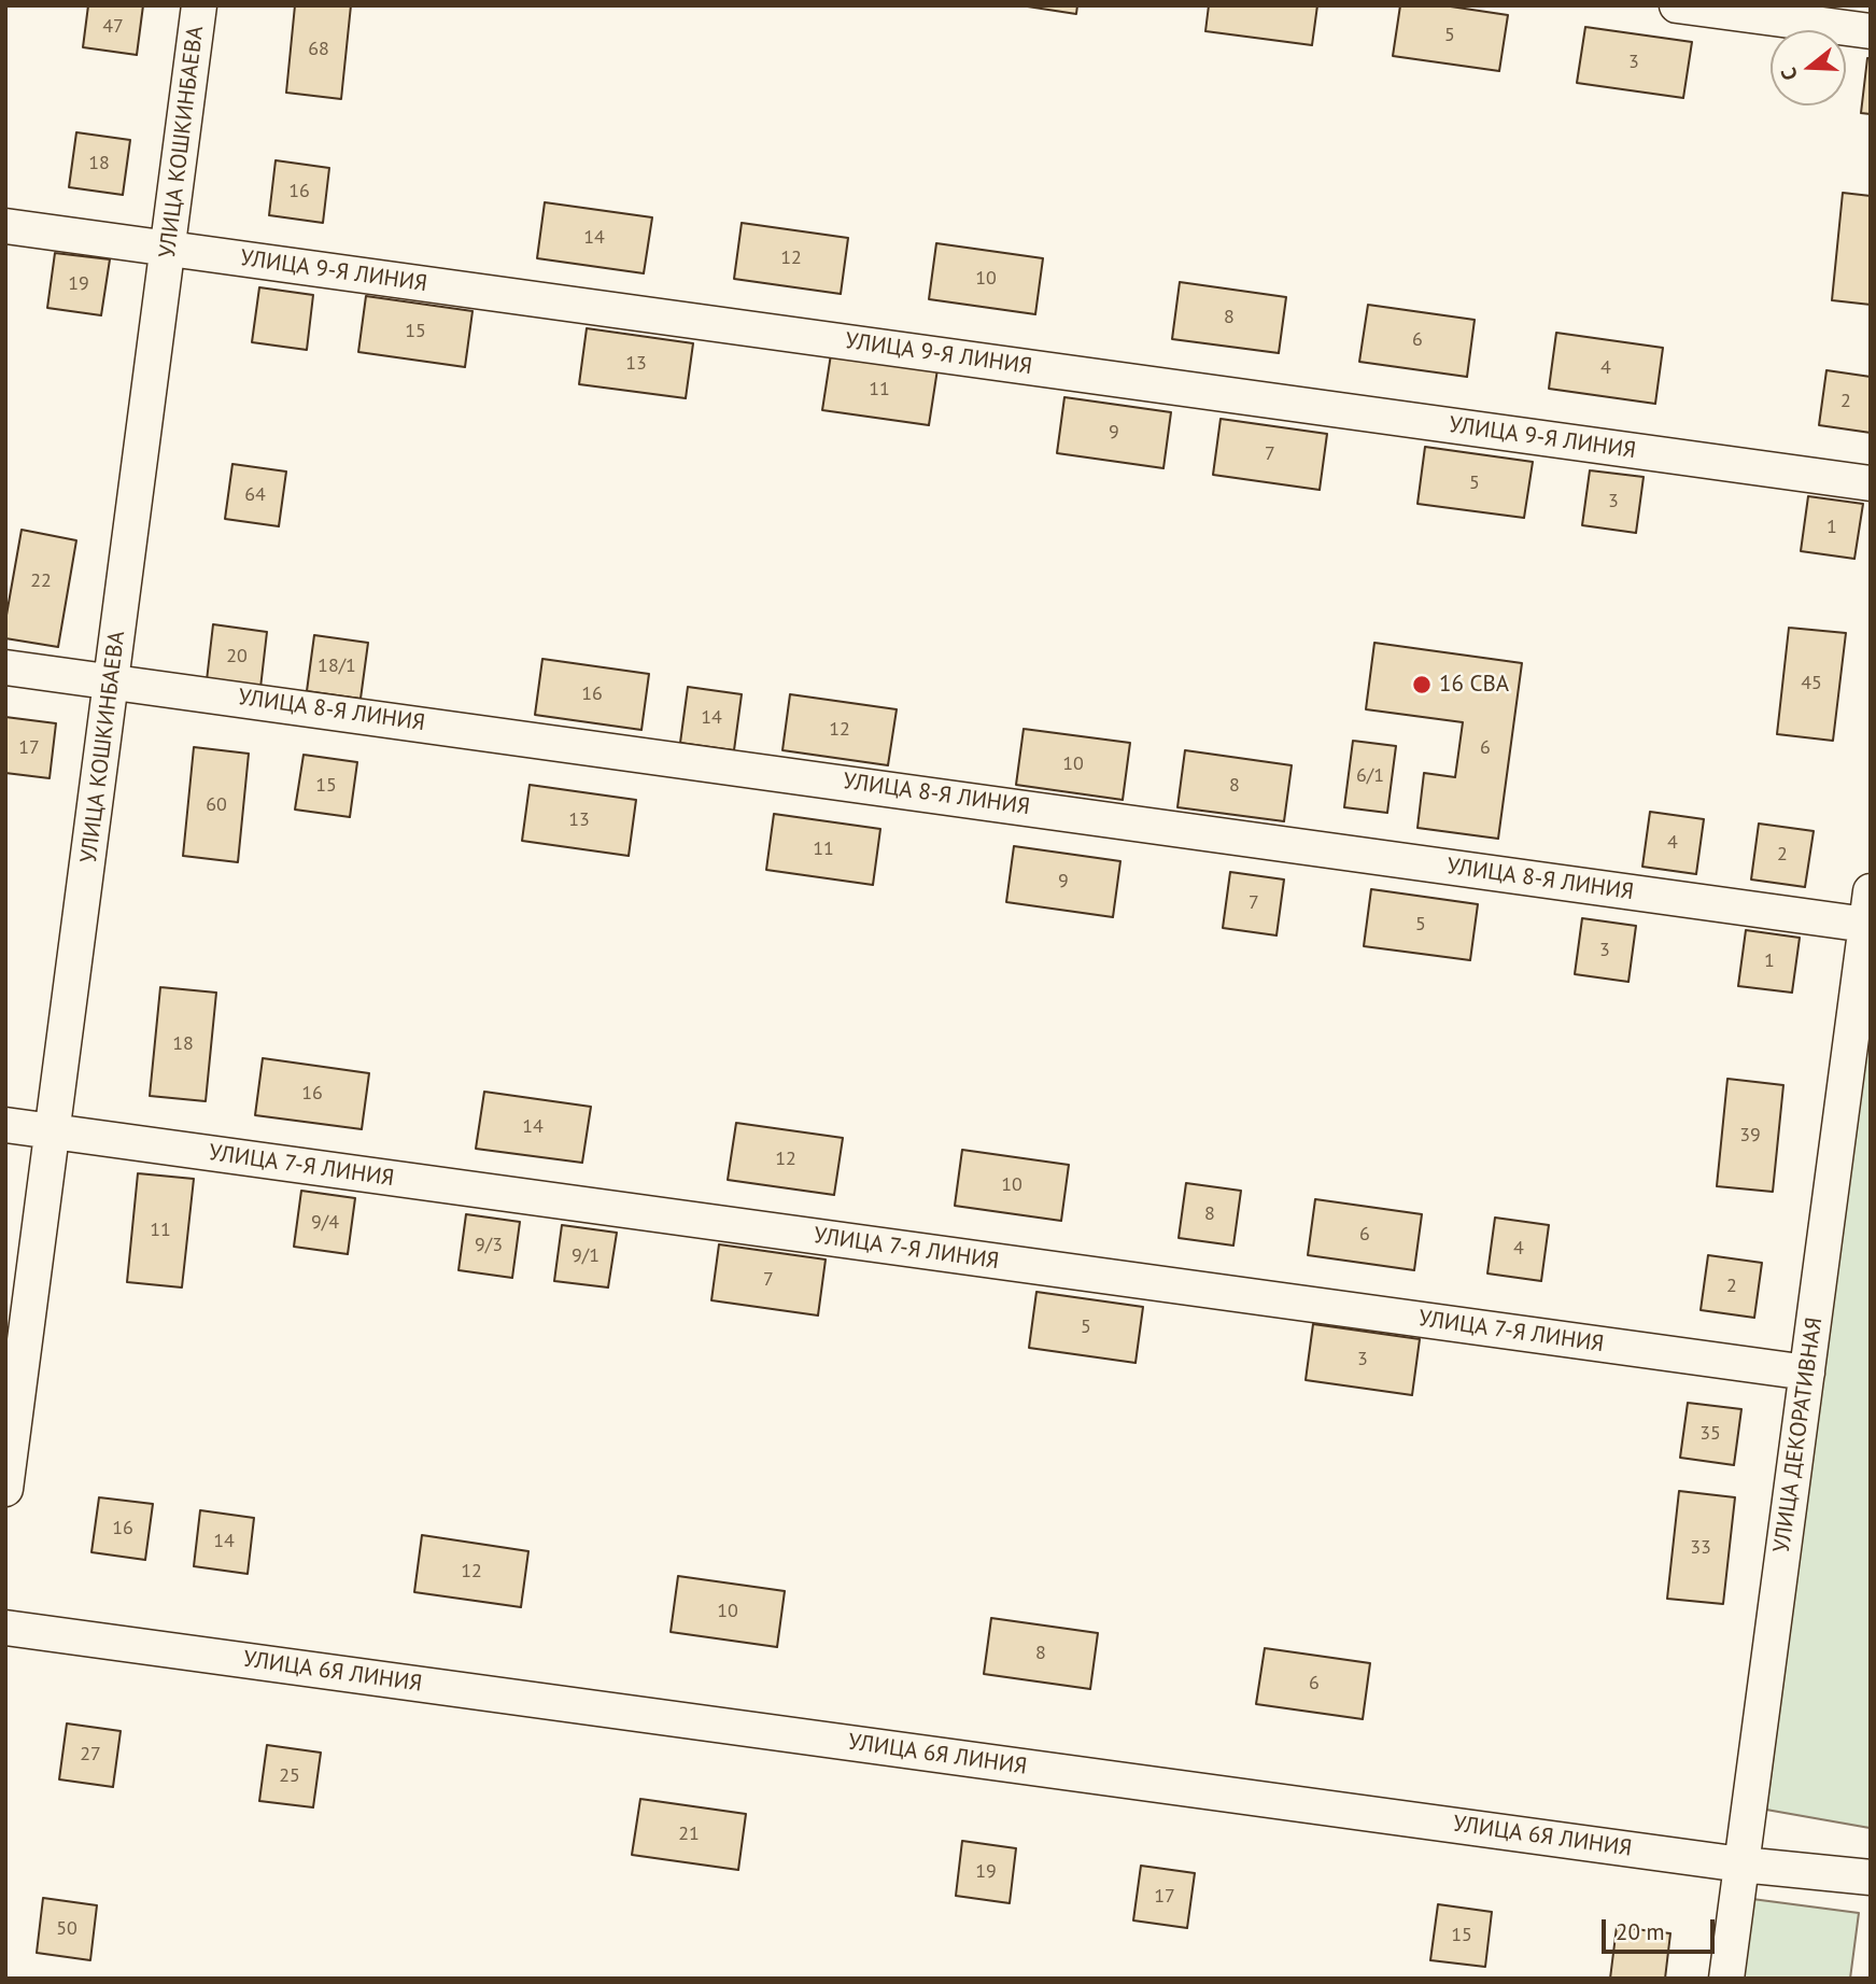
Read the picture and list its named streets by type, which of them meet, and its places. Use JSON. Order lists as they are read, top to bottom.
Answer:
{
  "streets": {
    "street": [
      "УЛИЦА КОШКИНБАЕВА",
      "УЛИЦА 9-Я ЛИНИЯ",
      "УЛИЦА 8-Я ЛИНИЯ",
      "УЛИЦА 7-Я ЛИНИЯ",
      "УЛИЦА ДЕКОРАТИВНАЯ",
      "УЛИЦА 6Я ЛИНИЯ"
    ]
  },
  "crossings": [
    ["УЛИЦА КОШКИНБАЕВА", "УЛИЦА 9-Я ЛИНИЯ"],
    ["УЛИЦА КОШКИНБАЕВА", "УЛИЦА 8-Я ЛИНИЯ"],
    ["УЛИЦА КОШКИНБАЕВА", "УЛИЦА 7-Я ЛИНИЯ"],
    ["УЛИЦА 8-Я ЛИНИЯ", "УЛИЦА ДЕКОРАТИВНАЯ"],
    ["УЛИЦА 7-Я ЛИНИЯ", "УЛИЦА ДЕКОРАТИВНАЯ"],
    ["УЛИЦА ДЕКОРАТИВНАЯ", "УЛИЦА 6Я ЛИНИЯ"]
  ],
  "places": ["16 СВА"],
  "house_numbers": [
    "47",
    "5",
    "68",
    "3",
    "18",
    "16",
    "14",
    "12",
    "10",
    "19",
    "8",
    "15",
    "6",
    "13",
    "4",
    "11",
    "2",
    "9",
    "7",
    "5",
    "64",
    "3",
    "1",
    "22",
    "20",
    "18/1",
    "45",
    "16",
    "14",
    "12",
    "17",
    "6",
    "10",
    "6/1",
    "15",
    "8",
    "60",
    "13",
    "4",
    "11",
    "2",
    "9",
    "7",
    "5",
    "3",
    "1",
    "18",
    "16",
    "14",
    "39",
    "12",
    "10",
    "8",
    "9/4",
    "11",
    "6",
    "9/3",
    "4",
    "9/1",
    "7",
    "2",
    "5",
    "3",
    "35",
    "16",
    "14",
    "33",
    "12",
    "10",
    "8",
    "6",
    "27",
    "25",
    "21",
    "19",
    "17",
    "50",
    "15"
  ],
  "scale_bar": "20 m",
  "north": "left"
}
